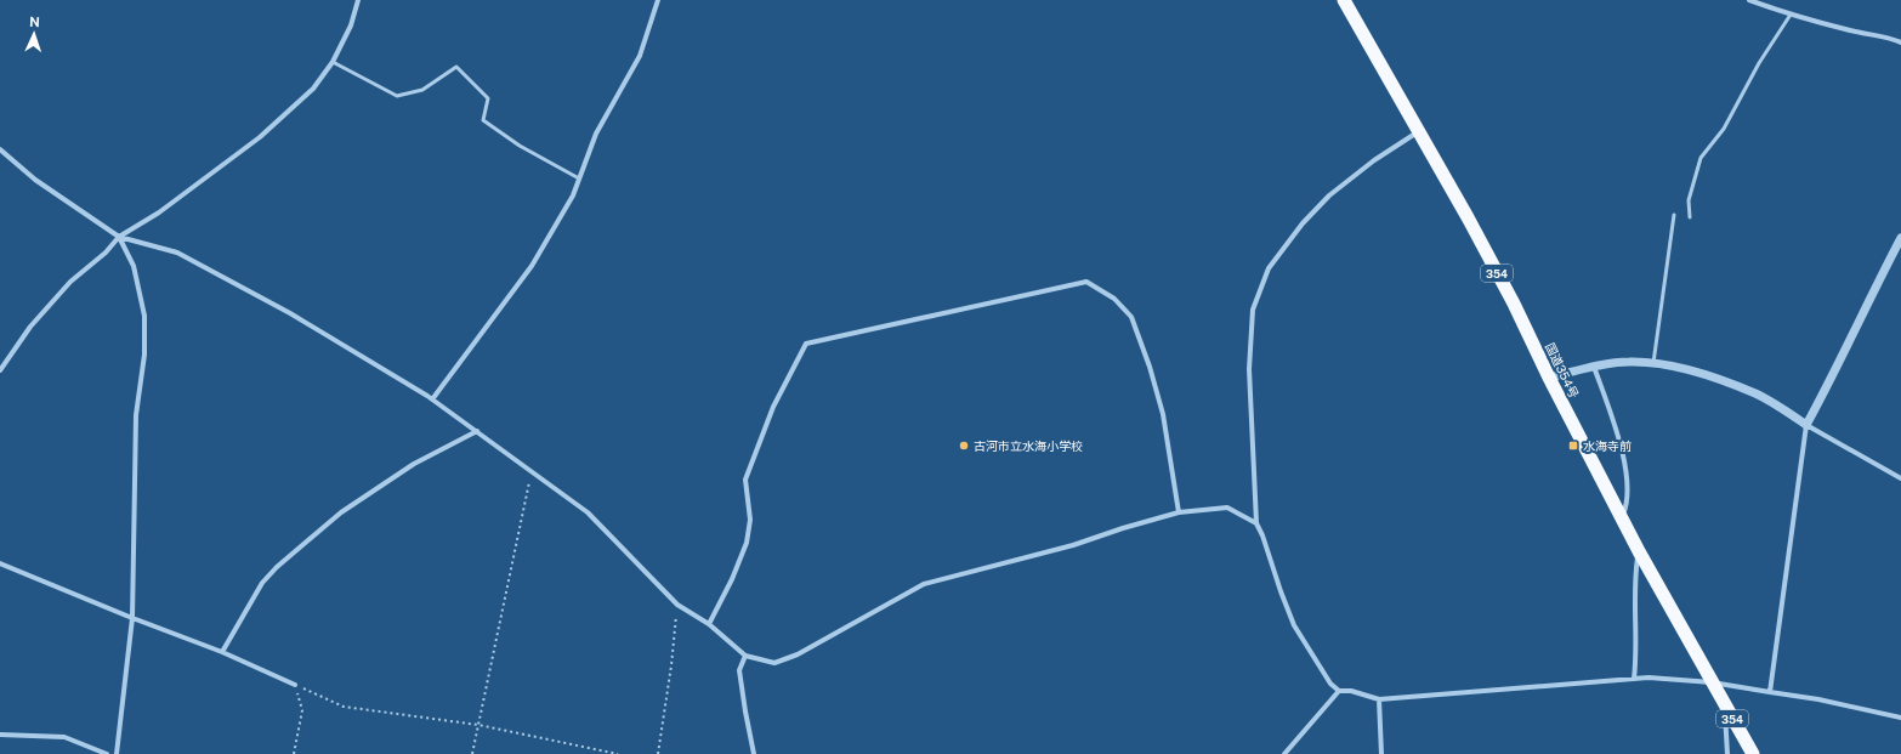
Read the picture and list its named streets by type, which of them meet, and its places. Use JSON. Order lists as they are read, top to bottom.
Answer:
{
  "streets": {
    "highway": ["354", "国道354号"]
  },
  "places": {
    "other": ["古河市立水海小学校"],
    "transit": ["水海寺前"]
  },
  "north": "top"
}
